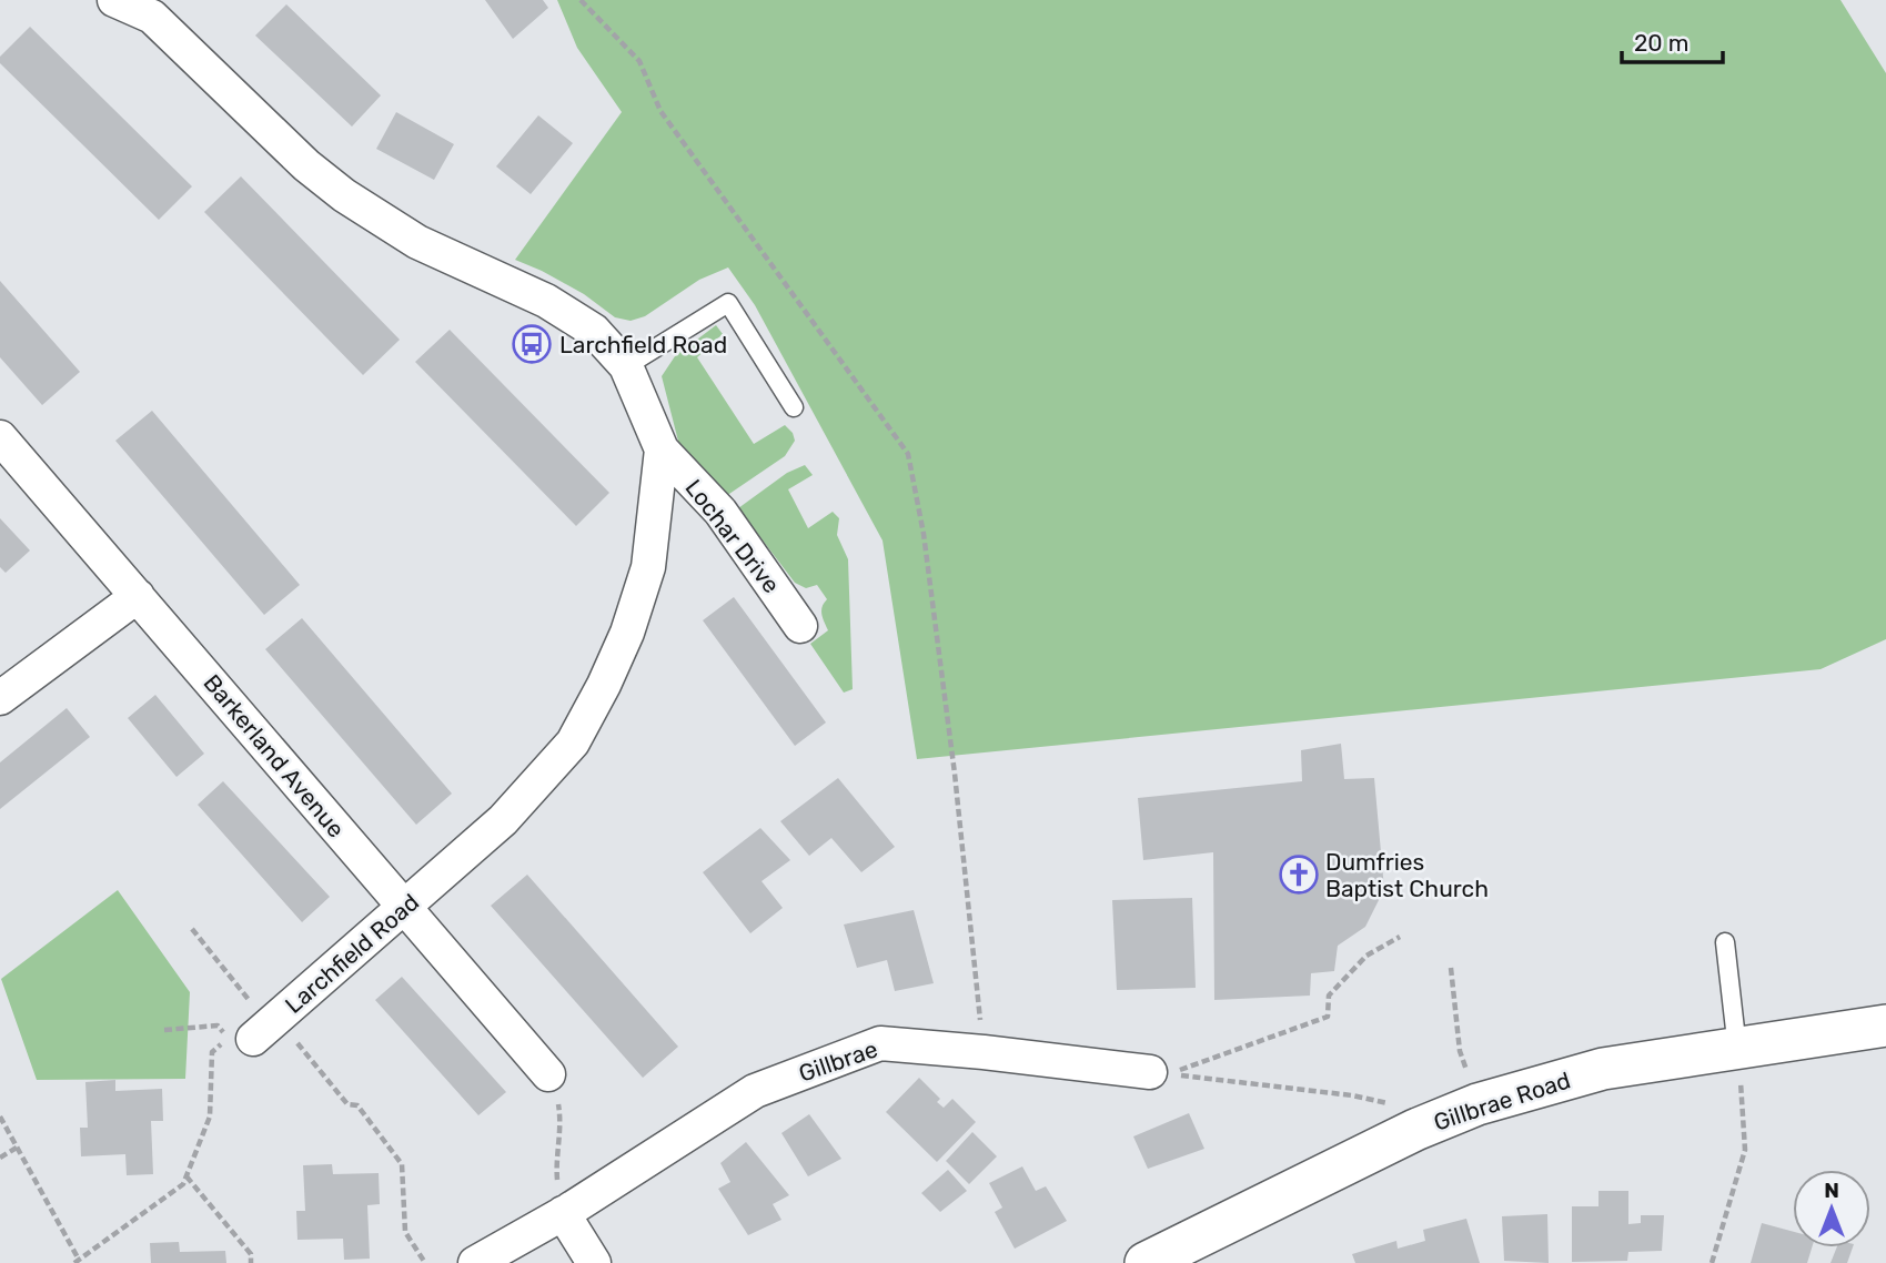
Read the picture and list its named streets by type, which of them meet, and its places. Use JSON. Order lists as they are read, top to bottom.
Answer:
{
  "streets": {
    "street": [
      "Lochar Drive",
      "Barkerland Avenue",
      "Larchfield Road",
      "Gillbrae",
      "Gillbrae Road"
    ]
  },
  "crossings": [
    ["Lochar Drive", "Larchfield Road"],
    ["Barkerland Avenue", "Larchfield Road"]
  ],
  "places": {
    "bus stop": ["Larchfield Road"],
    "church": ["Dumfries Baptist Church"]
  },
  "scale_bar": "20 m",
  "north": "top"
}
